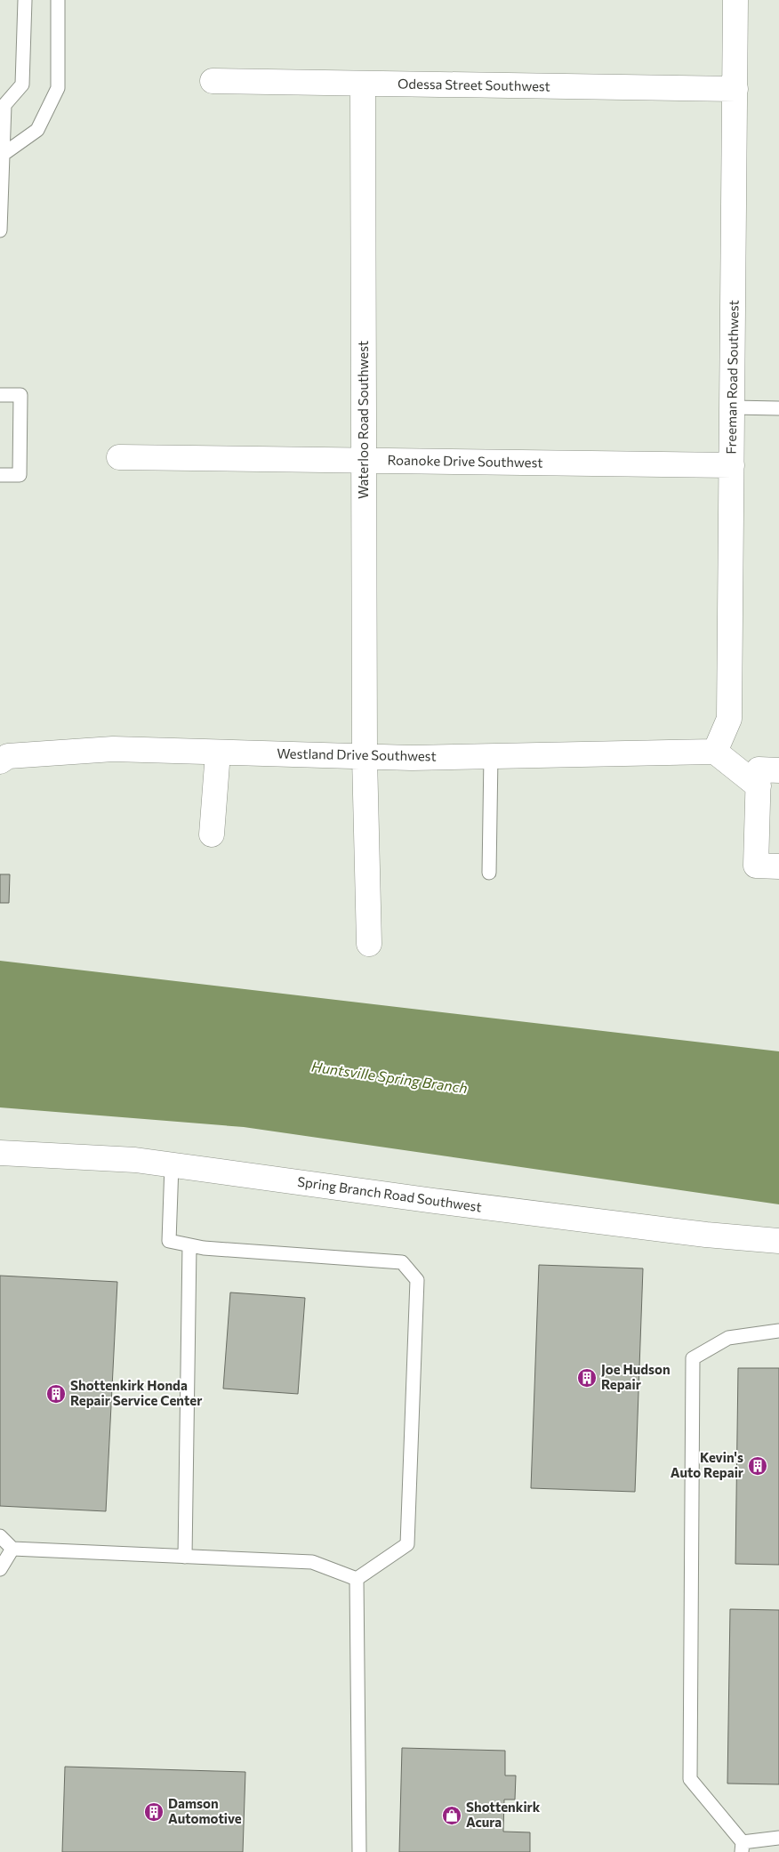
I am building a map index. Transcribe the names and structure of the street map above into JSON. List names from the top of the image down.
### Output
{
  "streets": {
    "street": [
      "Odessa Street Southwest",
      "Freeman Road Southwest",
      "Waterloo Road Southwest",
      "Roanoke Drive Southwest",
      "Westland Drive Southwest",
      "Spring Branch Road Southwest"
    ]
  },
  "crossings": [
    ["Odessa Street Southwest", "Freeman Road Southwest"],
    ["Odessa Street Southwest", "Waterloo Road Southwest"],
    ["Freeman Road Southwest", "Roanoke Drive Southwest"],
    ["Freeman Road Southwest", "Westland Drive Southwest"],
    ["Waterloo Road Southwest", "Roanoke Drive Southwest"],
    ["Waterloo Road Southwest", "Westland Drive Southwest"]
  ],
  "water": ["Huntsville Spring Branch"],
  "places": {
    "building": [
      "Joe Hudson Repair",
      "Shottenkirk Honda Repair Service Center",
      "Kevin's Auto Repair",
      "Damson Automotive"
    ],
    "shop": ["Shottenkirk Acura"]
  }
}
